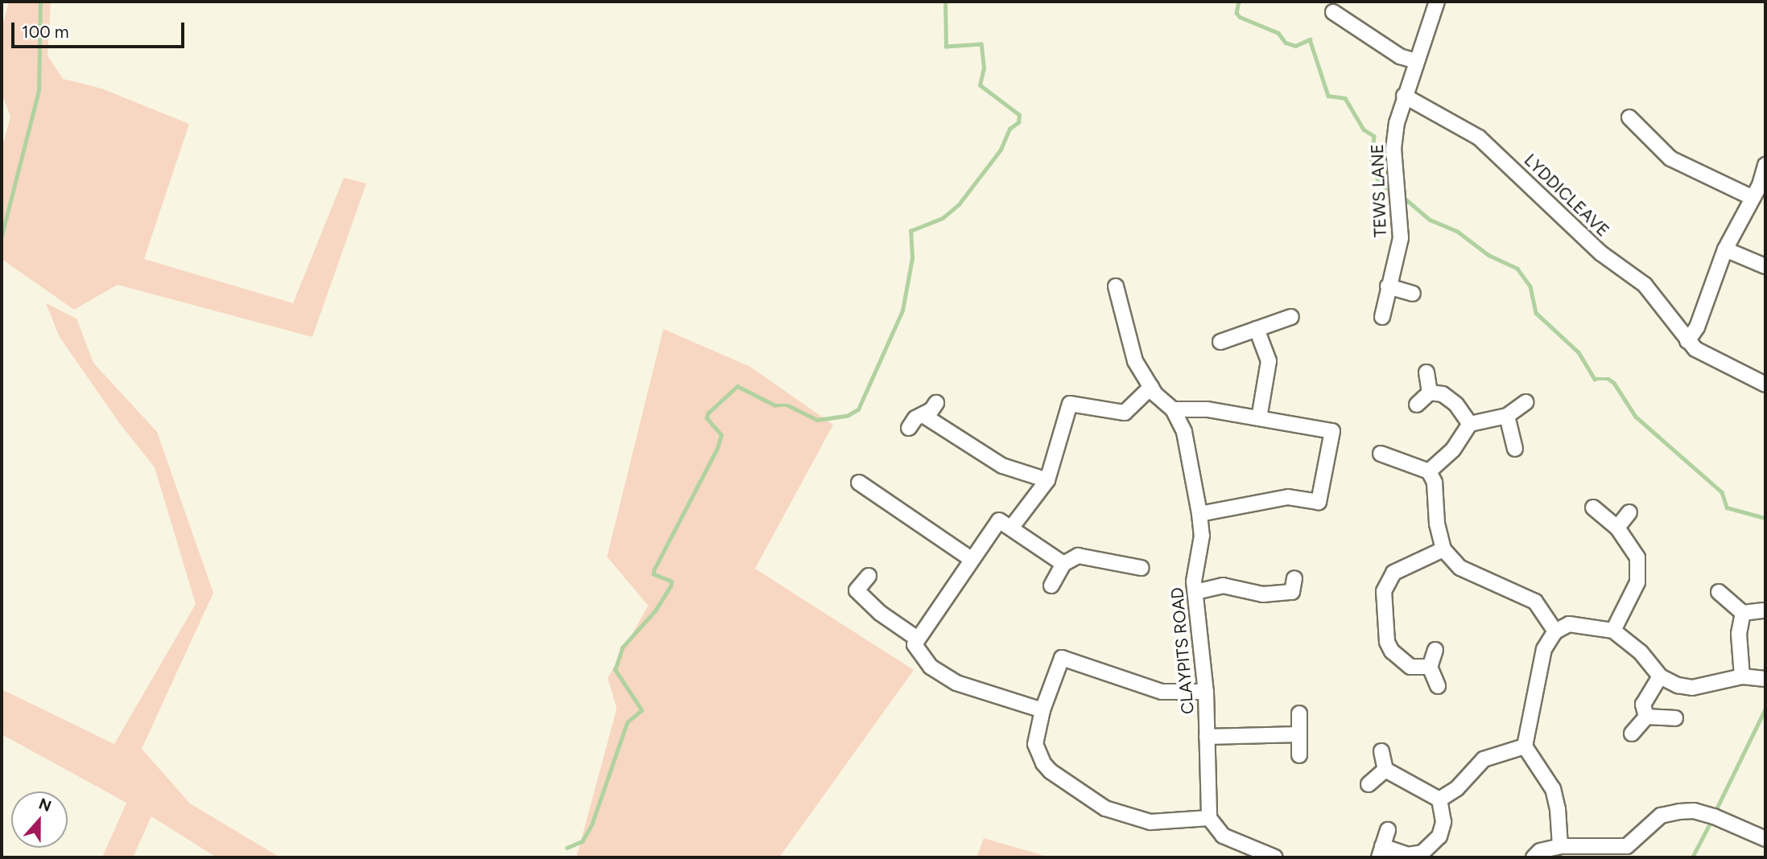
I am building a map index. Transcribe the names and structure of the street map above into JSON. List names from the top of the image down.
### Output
{
  "streets": {
    "street": ["TEWS LANE", "LYDDICLEAVE", "CLAYPITS ROAD"]
  },
  "crossings": [
    ["TEWS LANE", "LYDDICLEAVE"]
  ],
  "scale_bar": "100 m",
  "north": "top"
}
